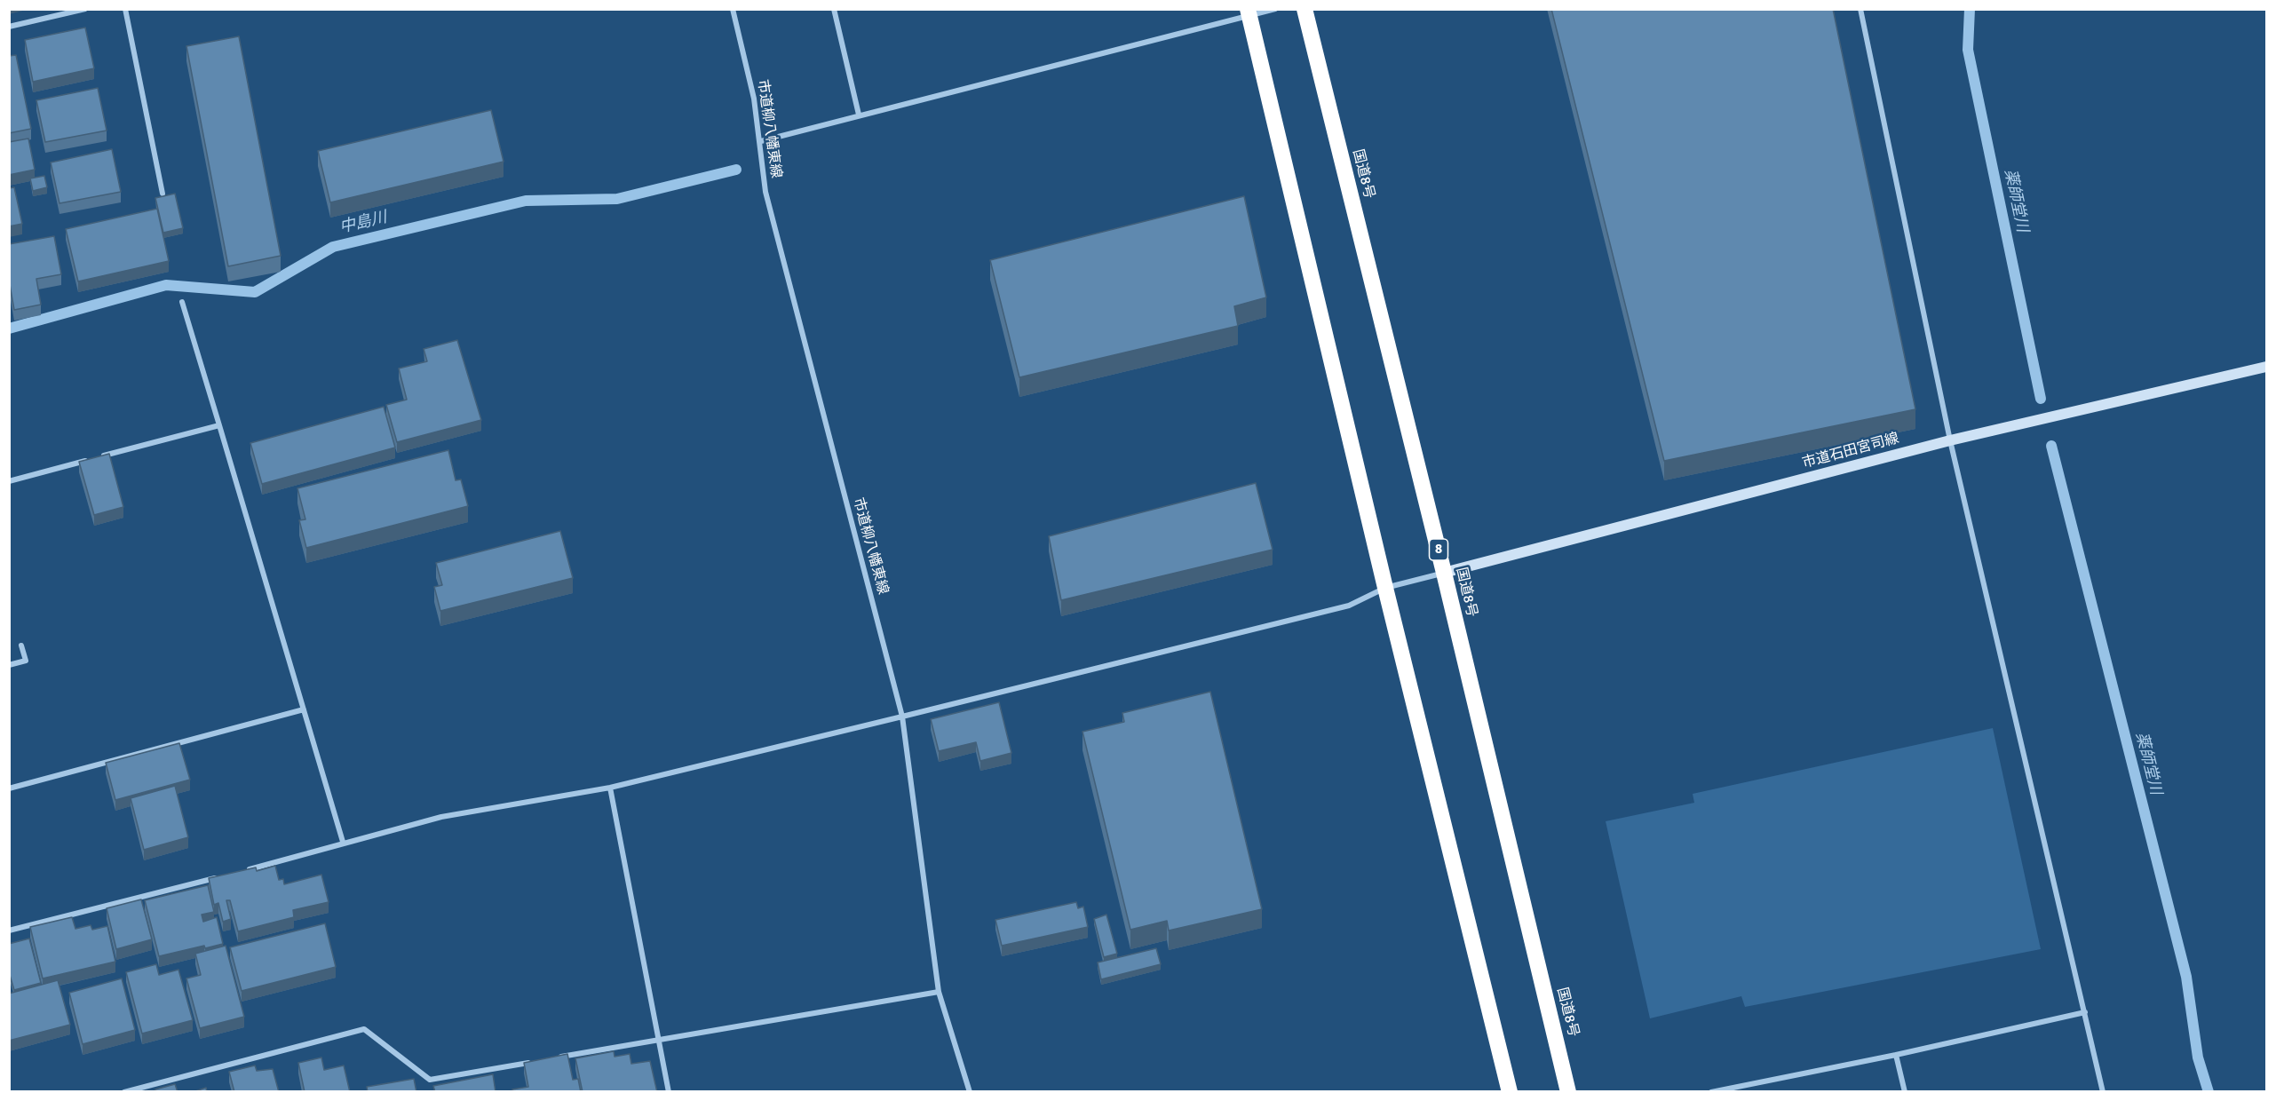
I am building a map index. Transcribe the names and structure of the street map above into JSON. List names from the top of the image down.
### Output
{
  "streets": {
    "highway": ["国道8号", "8"],
    "street": ["市道柳八幡東線", "市道石田宮司線"]
  },
  "crossings": [
    ["国道8号", "市道石田宮司線"]
  ],
  "water": ["薬師堂川", "中島川"]
}
